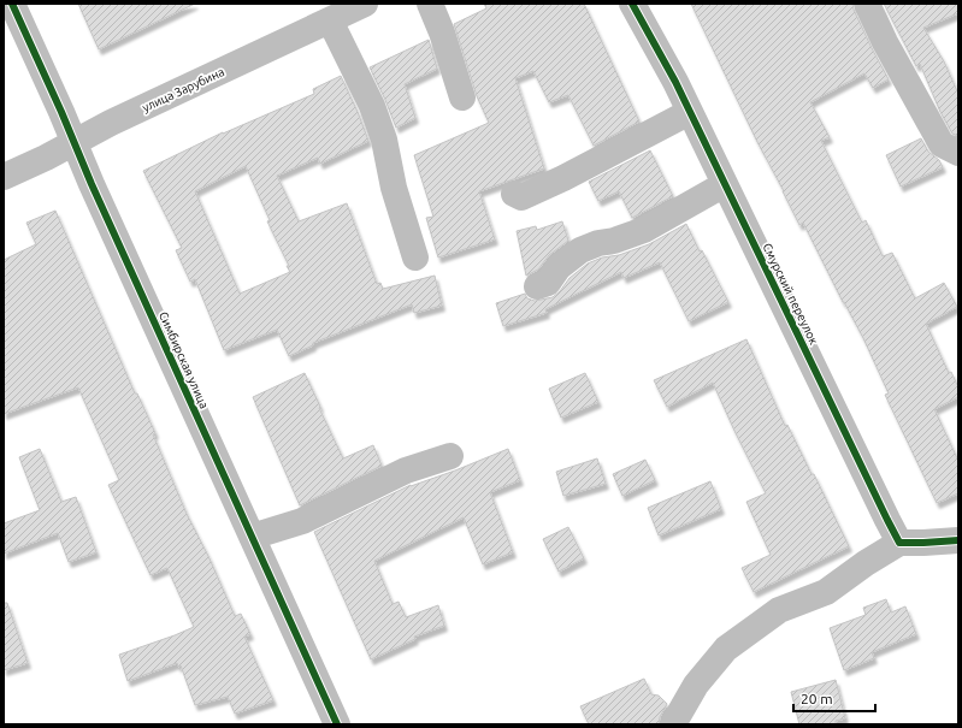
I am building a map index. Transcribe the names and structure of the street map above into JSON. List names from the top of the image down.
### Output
{
  "streets": {
    "street": ["улица Зарубина", "Смурский переулок", "Симбирская улица"]
  },
  "crossings": [
    ["улица Зарубина", "Симбирская улица"]
  ],
  "scale_bar": "20 m"
}
